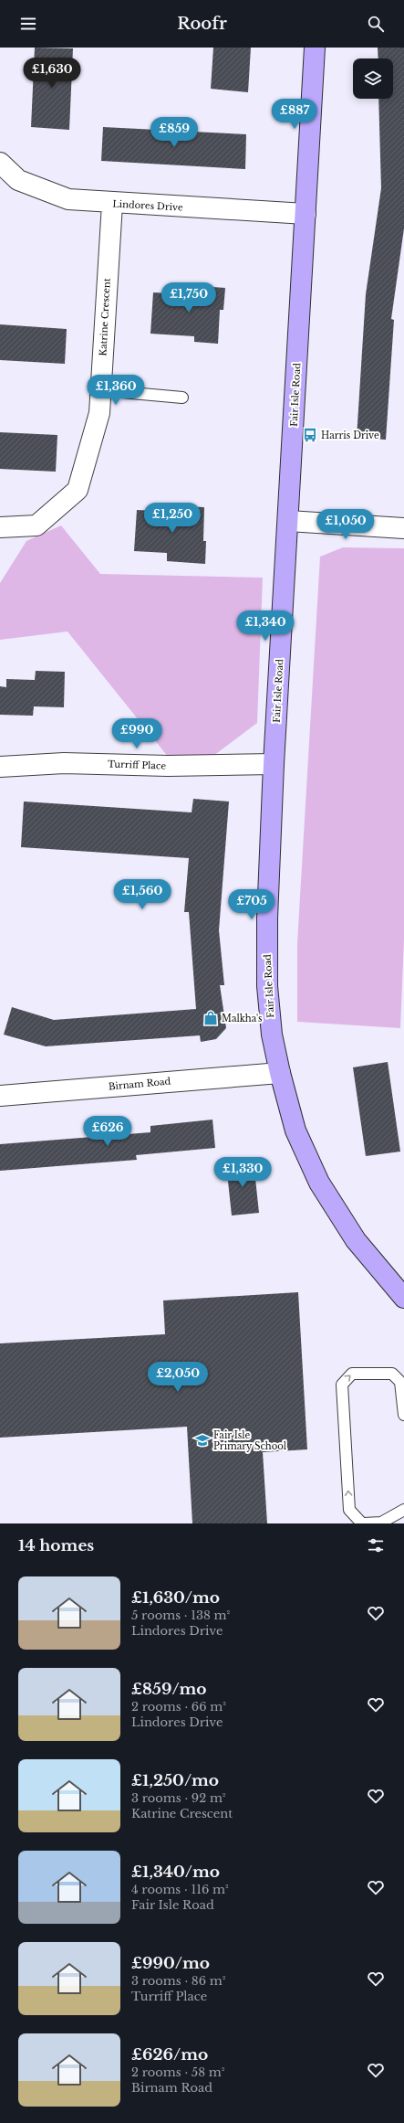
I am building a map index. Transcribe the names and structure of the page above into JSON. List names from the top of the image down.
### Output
{
  "streets": {
    "street": [
      "Lindores Drive",
      "Katrine Crescent",
      "Fair Isle Road",
      "Turriff Place",
      "Birnam Road"
    ]
  },
  "crossings": [
    ["Lindores Drive", "Katrine Crescent"],
    ["Lindores Drive", "Fair Isle Road"],
    ["Fair Isle Road", "Turriff Place"],
    ["Fair Isle Road", "Birnam Road"]
  ],
  "places": {
    "bus stop": ["Harris Drive"],
    "shop": ["Malkha's"],
    "school or university": ["Fair Isle Primary School"]
  },
  "page": {
    "header": "Roofr",
    "price": [
      "£1,630",
      "£887",
      "£859",
      "£1,750",
      "£1,360",
      "£1,250",
      "£1,050",
      "£1,340",
      "£990",
      "£1,560",
      "£705",
      "£626",
      "£1,330",
      "£2,050"
    ],
    "heading": "14 homes",
    "list": [
      {
        "name": "£1,630/mo",
        "note": "5 rooms · 138 m² · Lindores Drive"
      },
      {
        "name": "£859/mo",
        "note": "2 rooms · 66 m² · Lindores Drive"
      },
      {
        "name": "£1,250/mo",
        "note": "3 rooms · 92 m² · Katrine Crescent"
      },
      {
        "name": "£1,340/mo",
        "note": "4 rooms · 116 m² · Fair Isle Road"
      },
      {
        "name": "£990/mo",
        "note": "3 rooms · 86 m² · Turriff Place"
      },
      {
        "name": "£626/mo",
        "note": "2 rooms · 58 m² · Birnam Road"
      }
    ]
  }
}
